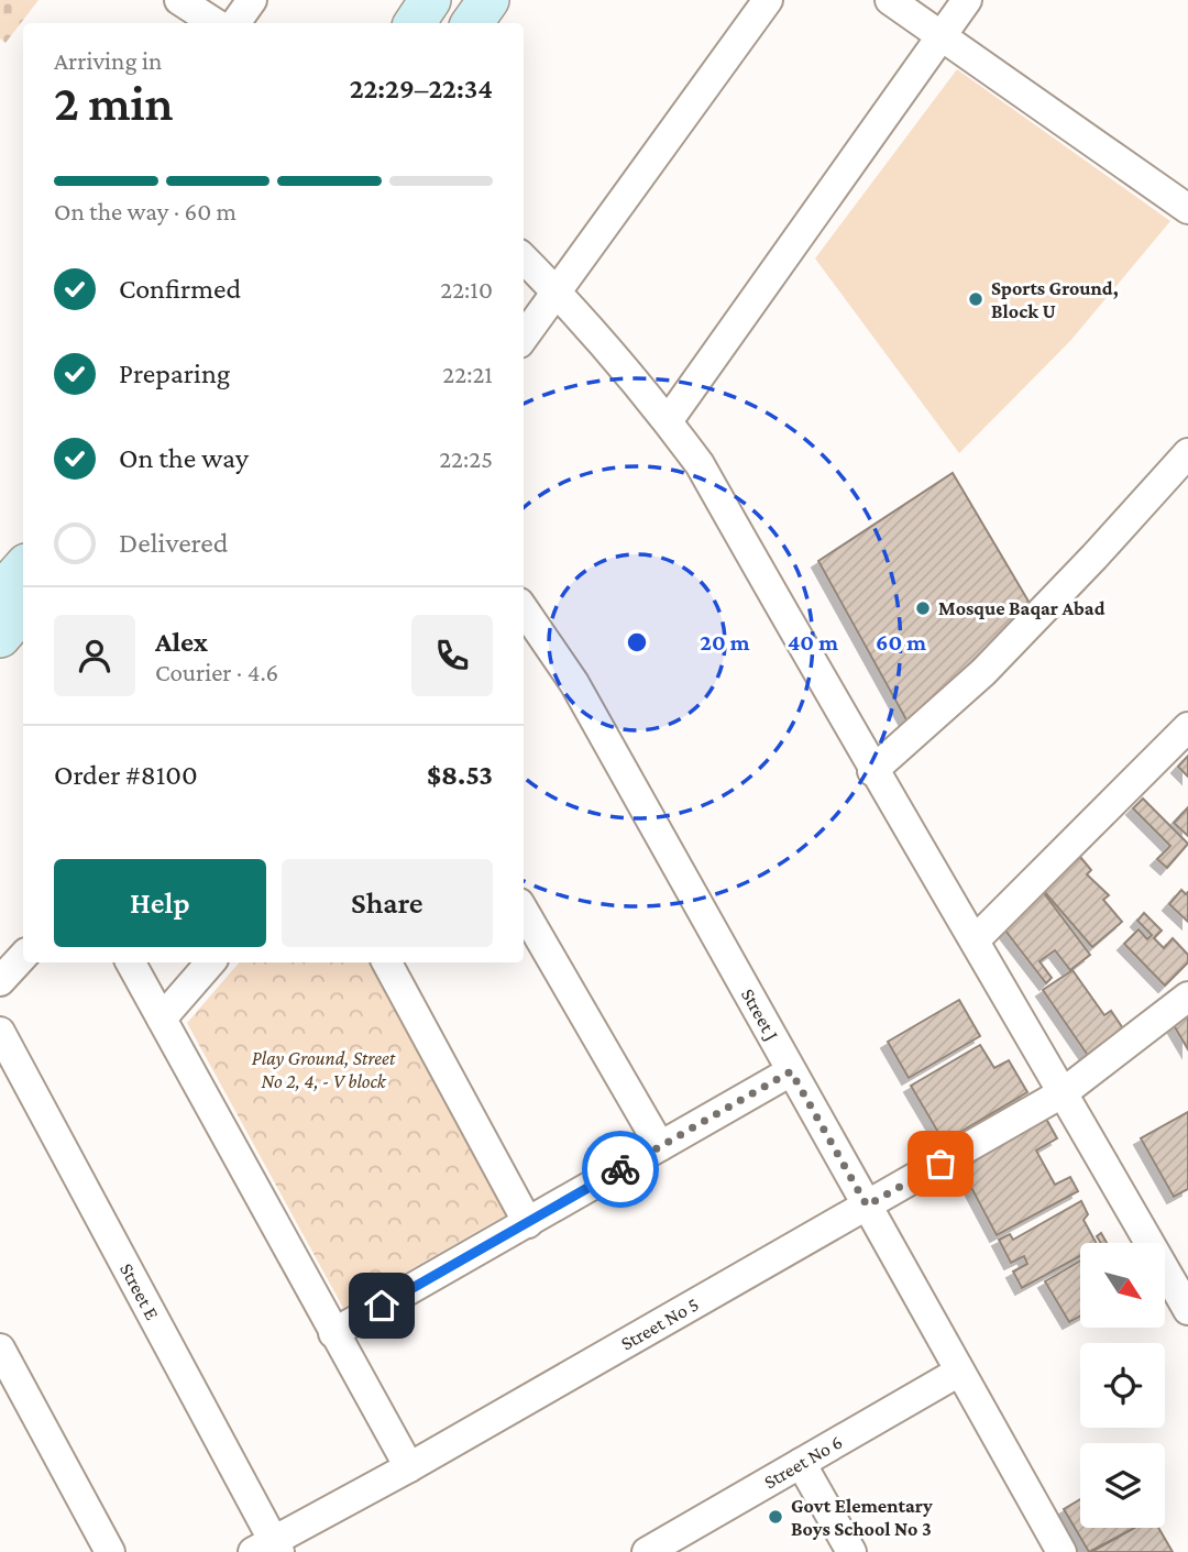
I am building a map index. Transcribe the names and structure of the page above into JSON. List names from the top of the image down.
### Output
{
  "streets": {
    "street": [
      "Street J",
      "Street E",
      "Street No 5",
      "Street No 6"
    ]
  },
  "crossings": [
    ["Street J", "Street No 5"],
    ["Street J", "Street No 6"],
    ["Street E", "Street No 5"]
  ],
  "parks": ["Play Ground, Street No 2, 4, - V block"],
  "places": ["Sports Ground, Block U", "Mosque Baqar Abad", "Govt Elementary Boys School No 3"],
  "north": "bottom right",
  "page": {
    "heading": ["2 min", "Arriving in", "22:29–22:34"],
    "panel": [
      "Alex",
      "Courier · 4.6",
      "Order #8100",
      "$8.53"
    ],
    "bar": "On the way · 60 m",
    "list": [
      ["Confirmed", "22:10"],
      ["Preparing", "22:21"],
      ["On the way", "22:25"],
      "Delivered"
    ],
    "buttons": ["Help", "Share"]
  },
  "rings": ["20 m", "40 m", "60 m"]
}
